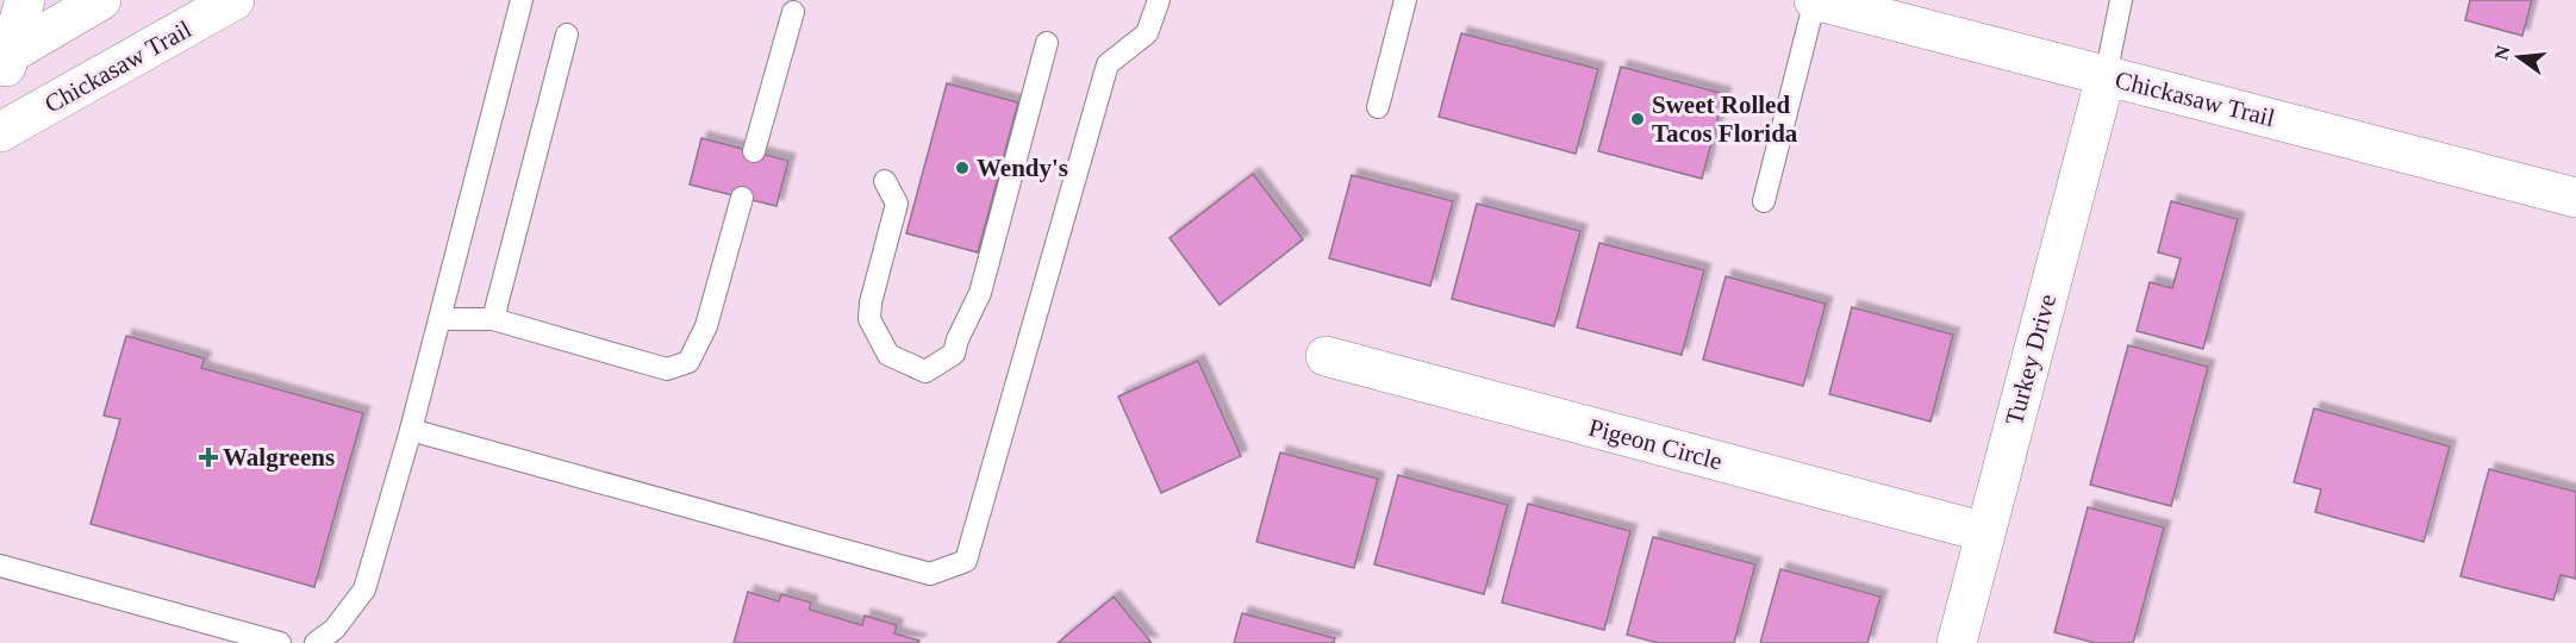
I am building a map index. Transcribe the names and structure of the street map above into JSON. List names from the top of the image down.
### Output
{
  "streets": {
    "street": ["Chickasaw Trail", "Turkey Drive", "Pigeon Circle"]
  },
  "crossings": [
    ["Chickasaw Trail", "Turkey Drive"],
    ["Turkey Drive", "Pigeon Circle"]
  ],
  "places": {
    "other": ["Sweet Rolled Tacos Florida", "Wendy's"],
    "health": ["Walgreens"]
  },
  "north": "left"
}
